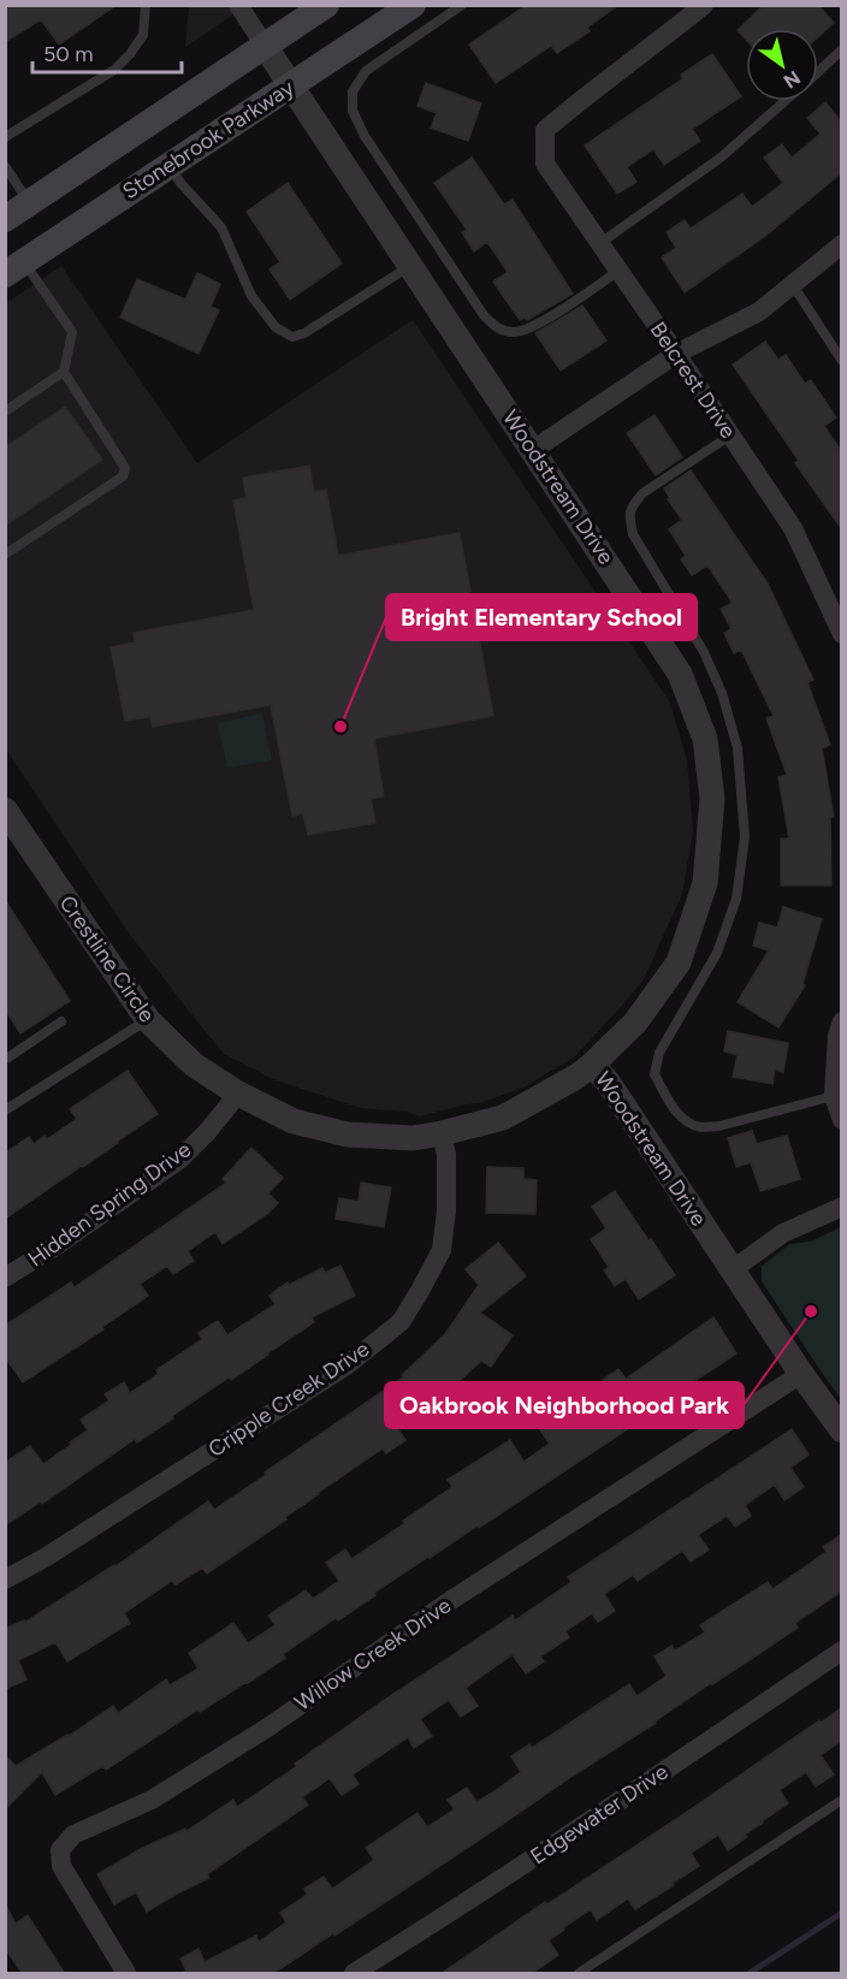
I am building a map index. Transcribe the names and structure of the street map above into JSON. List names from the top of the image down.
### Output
{
  "streets": {
    "main road": ["Stonebrook Parkway"],
    "street": [
      "Belcrest Drive",
      "Woodstream Drive",
      "Crestline Circle",
      "Hidden Spring Drive",
      "Cripple Creek Drive",
      "Willow Creek Drive",
      "Edgewater Drive"
    ]
  },
  "crossings": [
    ["Stonebrook Parkway", "Woodstream Drive"],
    ["Woodstream Drive", "Crestline Circle"],
    ["Woodstream Drive", "Willow Creek Drive"],
    ["Crestline Circle", "Hidden Spring Drive"],
    ["Crestline Circle", "Cripple Creek Drive"]
  ],
  "places": ["Bright Elementary School", "Oakbrook Neighborhood Park"],
  "scale_bar": "50 m",
  "north": "bottom right"
}
